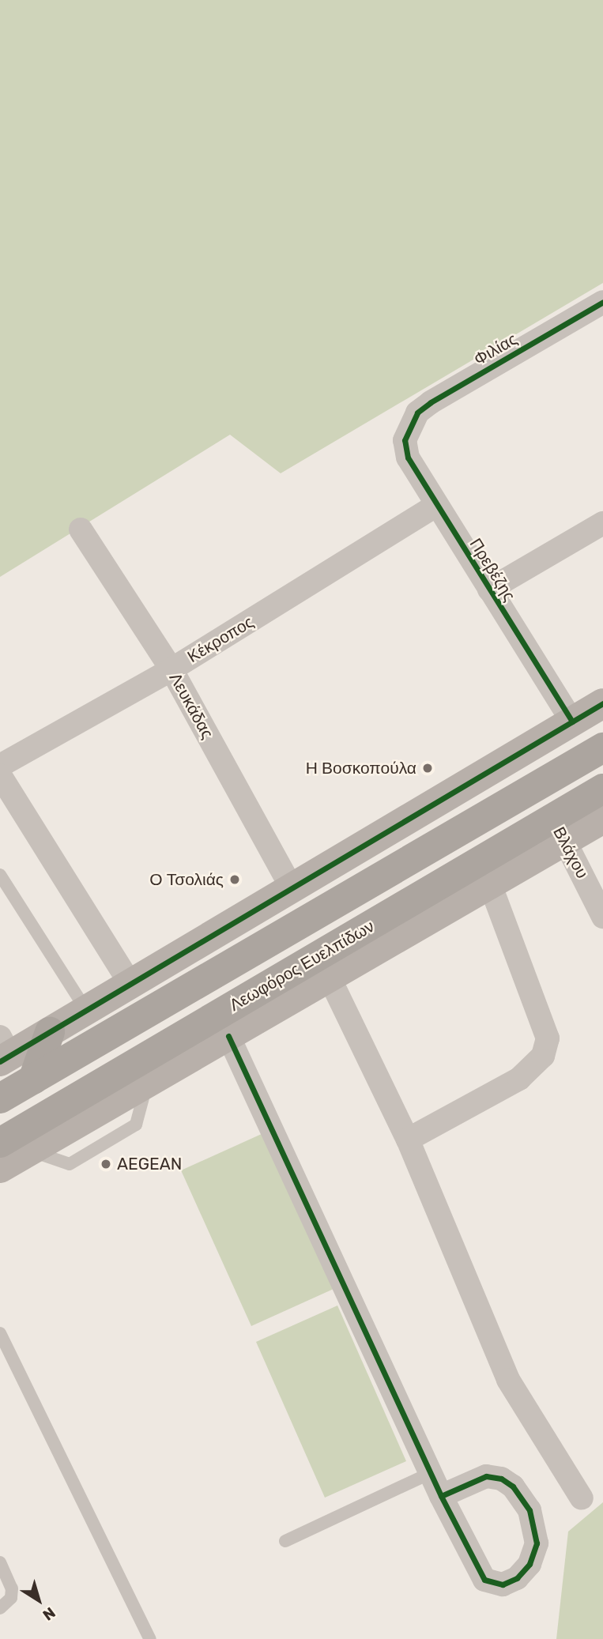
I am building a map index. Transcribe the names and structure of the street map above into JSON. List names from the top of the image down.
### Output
{
  "streets": {
    "main road": ["Λεωφόρος Ευελπίδων"],
    "street": [
      "Φιλίας",
      "Πρεβέζης",
      "Κέκροπος",
      "Λευκάδας",
      "Βλάχου"
    ]
  },
  "crossings": [
    ["Φιλίας", "Πρεβέζης"],
    ["Πρεβέζης", "Κέκροπος"],
    ["Κέκροπος", "Λευκάδας"],
    ["Βλάχου", "Λεωφόρος Ευελπίδων"]
  ],
  "places": ["Η Βοσκοπούλα", "Ο Τσολιάς", "AEGEAN"],
  "north": "bottom right"
}
